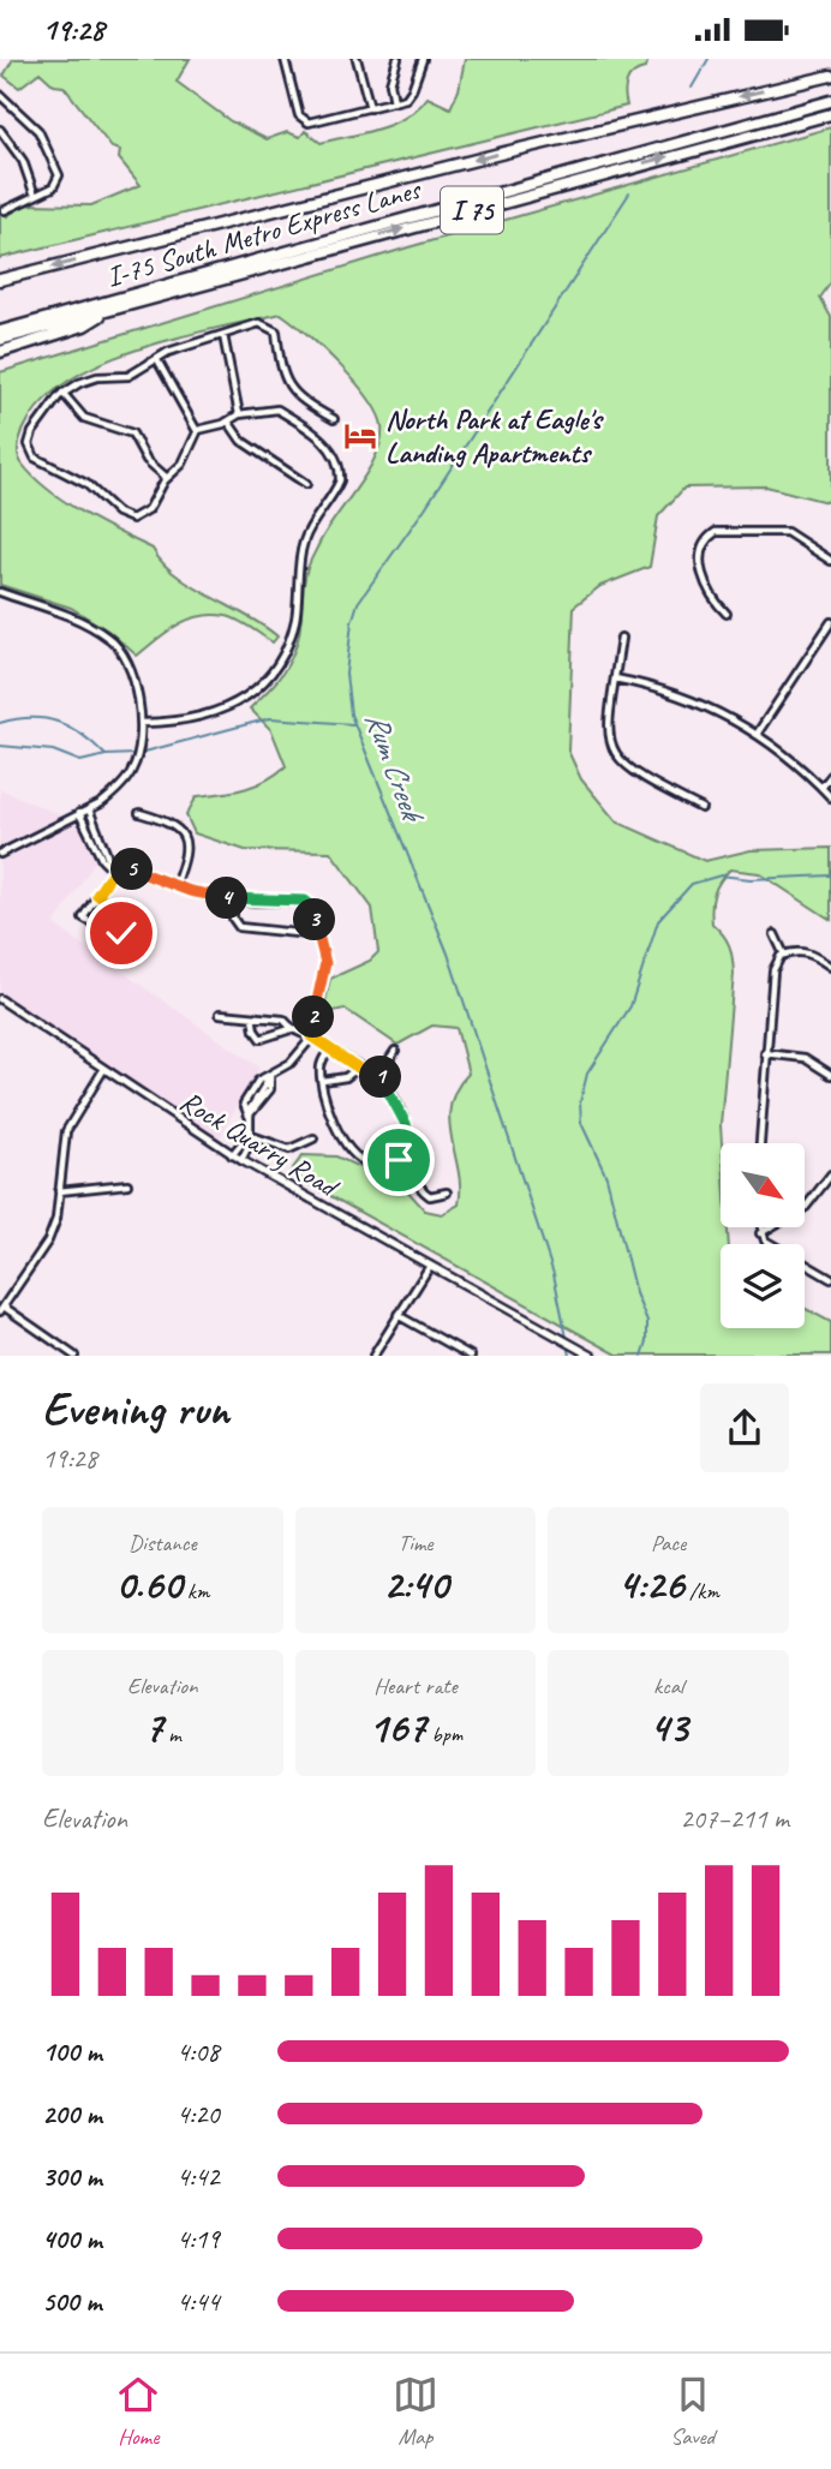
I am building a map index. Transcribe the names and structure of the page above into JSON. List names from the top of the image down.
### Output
{
  "streets": {
    "highway": ["I 75", "I-75 South Metro Express Lanes"],
    "street": ["Rock Quarry Road"]
  },
  "water": ["Rum Creek"],
  "places": {
    "hotel": ["North Park at Eagle's Landing Apartments"]
  },
  "north": "bottom right",
  "page": {
    "status": "19:28",
    "pins": [
      "5",
      "4",
      "3",
      "2",
      "1"
    ],
    "heading": ["Evening run", "19:28"],
    "stats": [
      ["Distance", "0.60 km"],
      ["Time", "2:40"],
      ["Pace", "4:26 /km"],
      ["Elevation", "7 m"],
      ["Heart rate", "167 bpm"],
      ["kcal", "43"]
    ],
    "chart": ["Elevation", "207–211 m"],
    "list": [
      {
        "name": "100 m",
        "note": "4:08"
      },
      {
        "name": "200 m",
        "note": "4:20"
      },
      {
        "name": "300 m",
        "note": "4:42"
      },
      {
        "name": "400 m",
        "note": "4:19"
      },
      {
        "name": "500 m",
        "note": "4:44"
      }
    ],
    "tabs": ["Home", "Map", "Saved"]
  }
}
